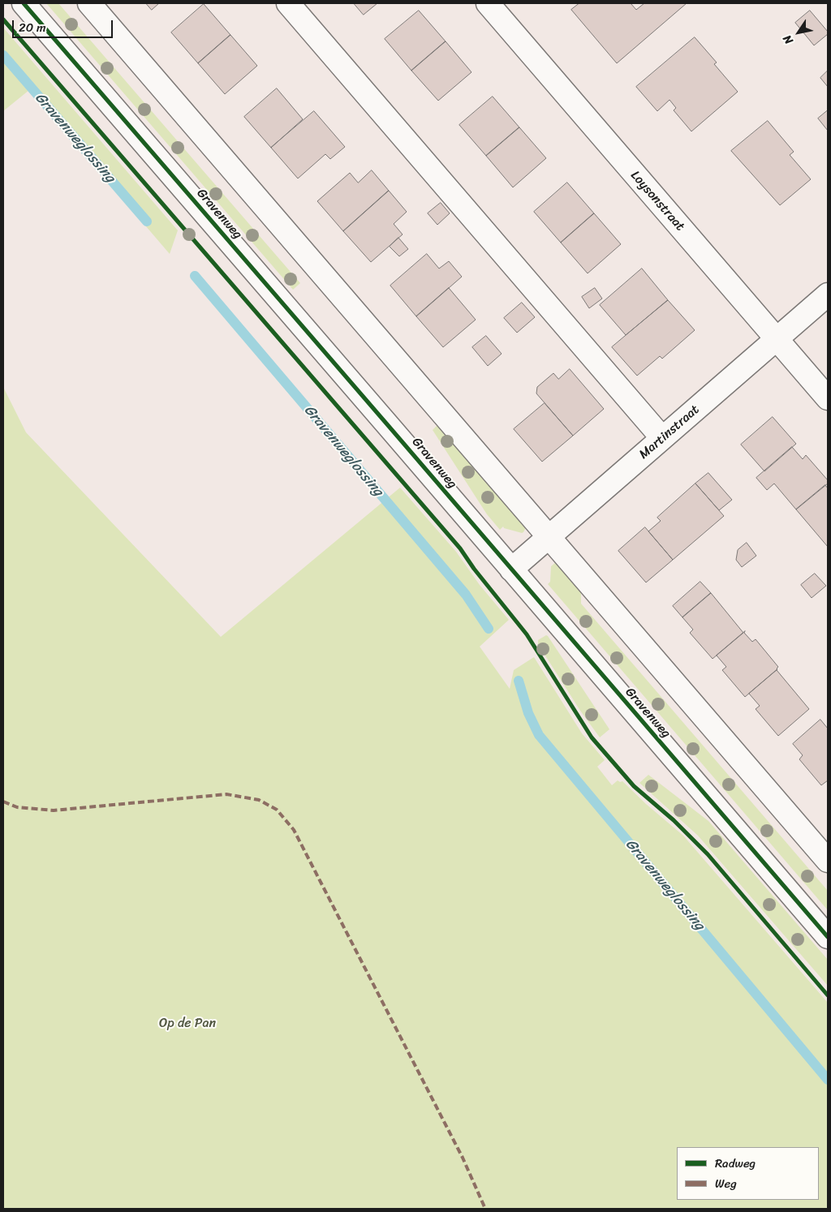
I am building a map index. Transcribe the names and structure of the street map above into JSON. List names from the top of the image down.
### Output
{
  "streets": {
    "street": ["Loysonstraat", "Gravenweg", "Martinstraat"]
  },
  "crossings": [
    ["Loysonstraat", "Martinstraat"],
    ["Gravenweg", "Martinstraat"]
  ],
  "water": ["Gravenweglossing"],
  "parks": ["Op de Pan"],
  "legend": ["Radweg", "Weg"],
  "scale_bar": "20 m",
  "north": "bottom left"
}
